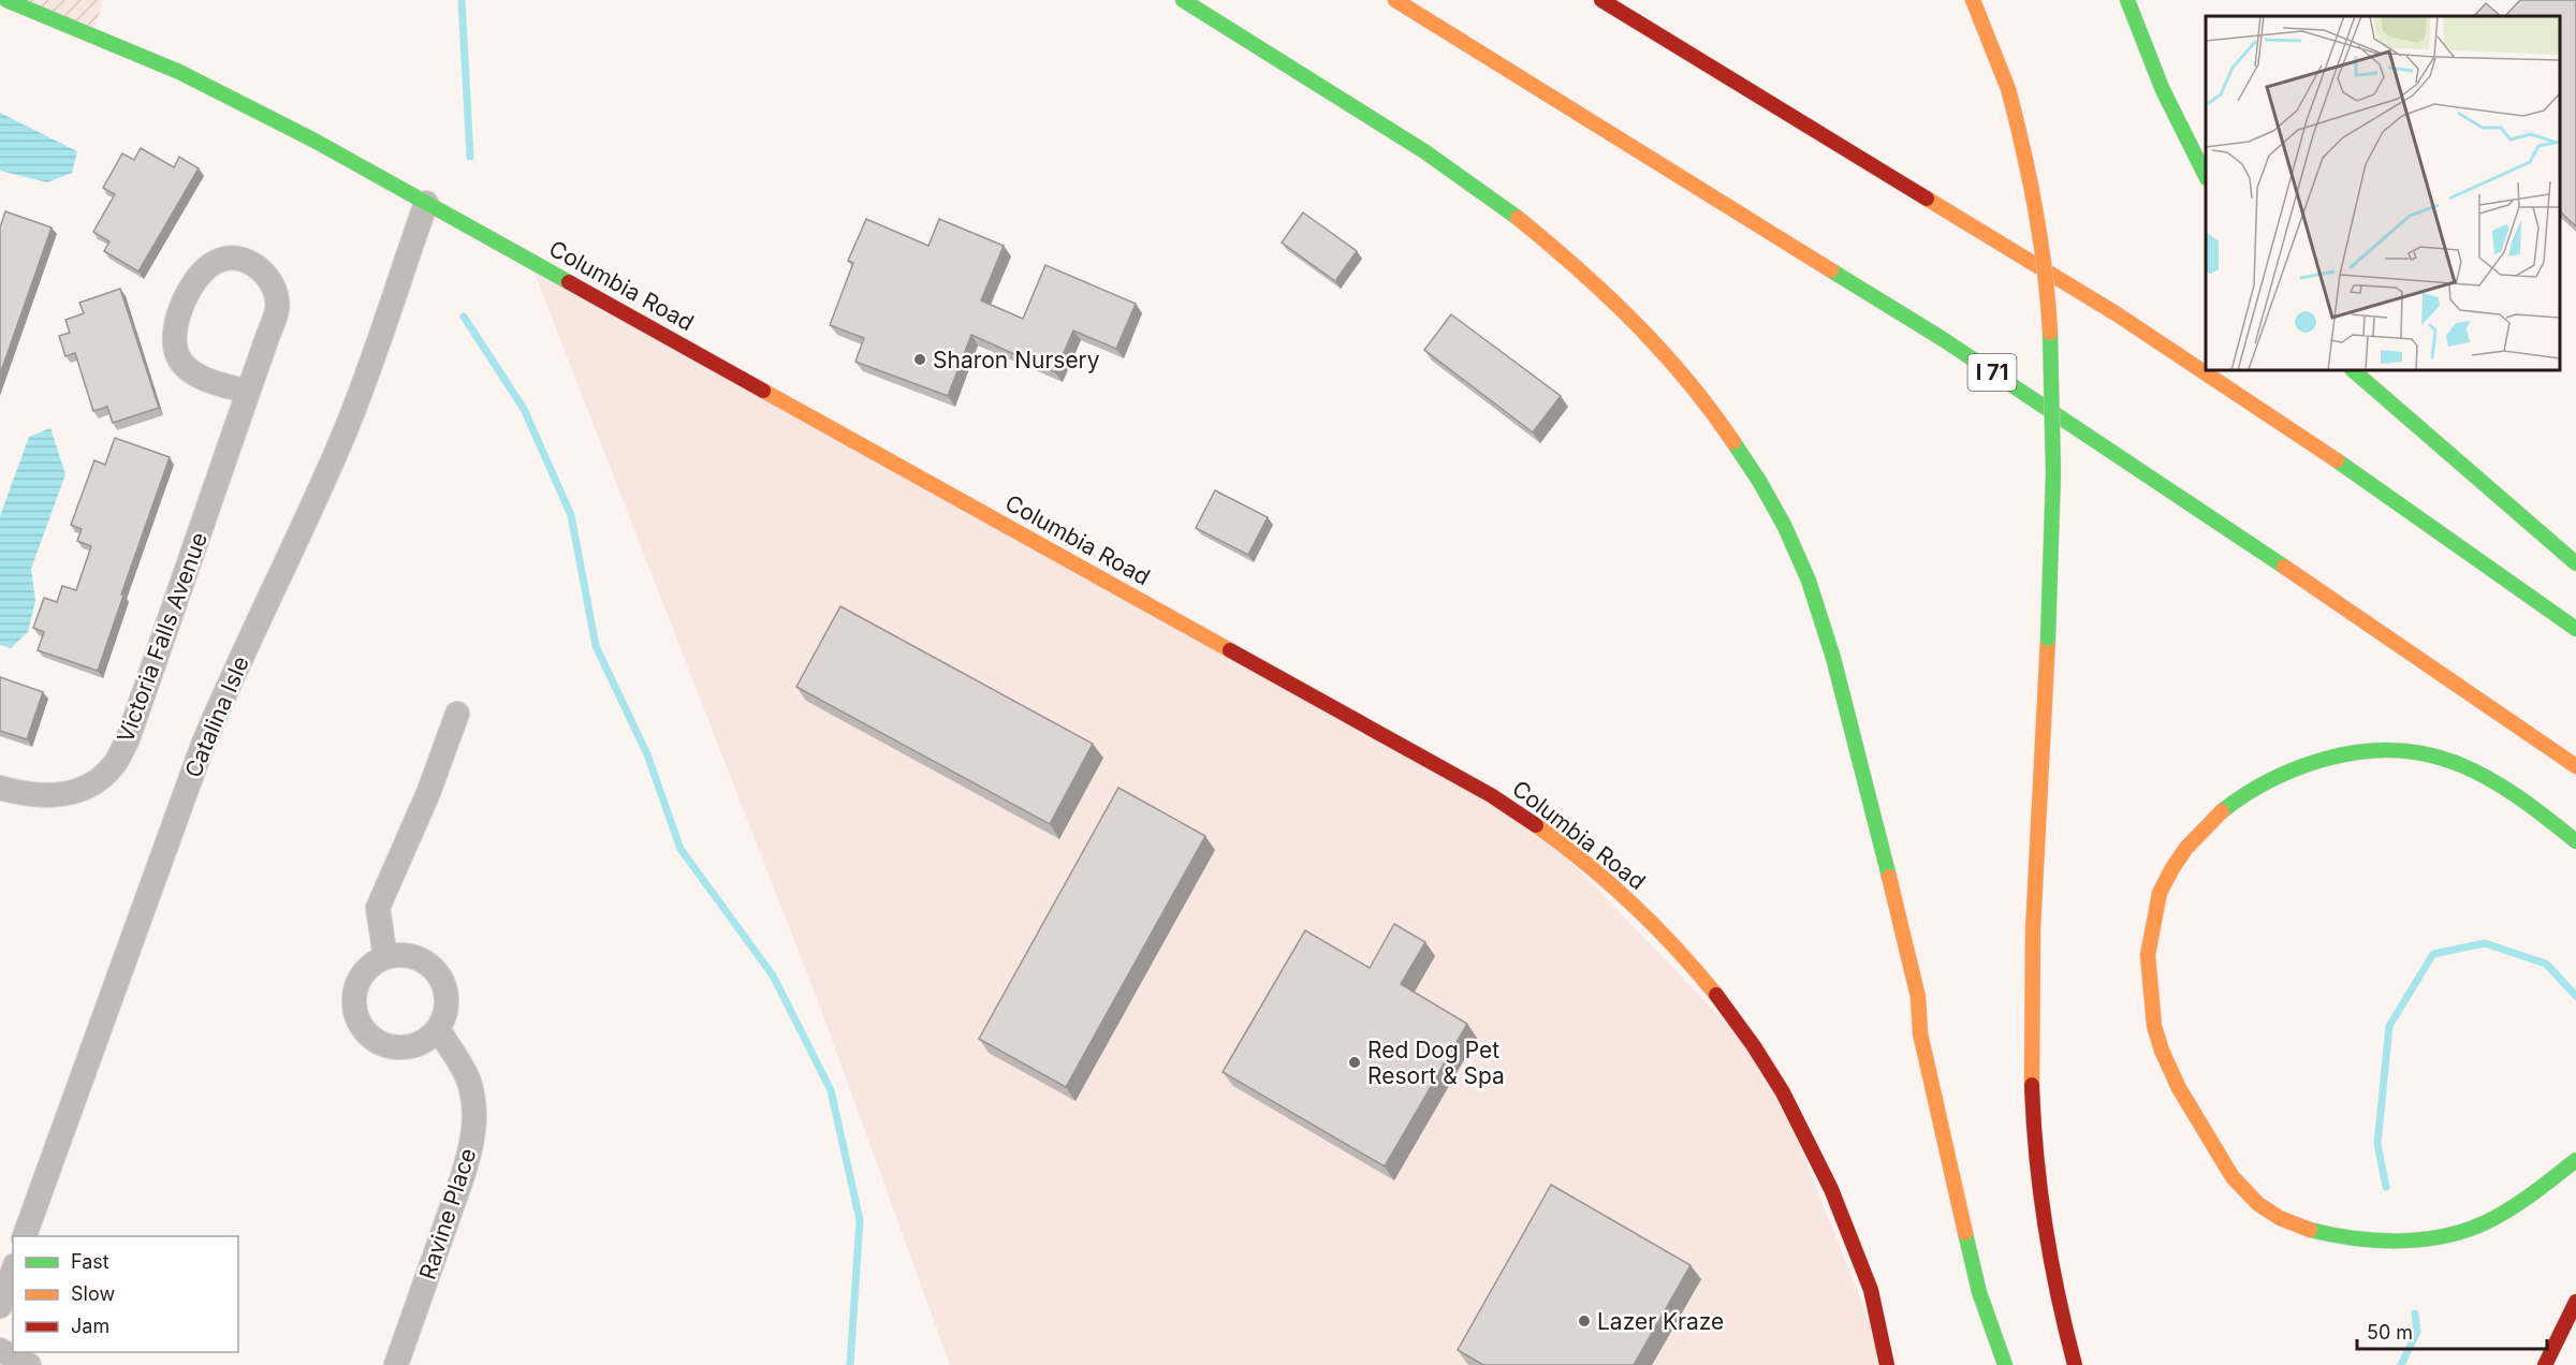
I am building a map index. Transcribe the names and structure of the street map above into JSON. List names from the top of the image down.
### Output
{
  "streets": {
    "main road": ["Columbia Road", "I 71"],
    "street": ["Victoria Falls Avenue", "Catalina Isle", "Ravine Place"]
  },
  "crossings": [
    ["Columbia Road", "Catalina Isle"]
  ],
  "places": ["Sharon Nursery", "Red Dog Pet Resort & Spa", "Lazer Kraze"],
  "legend": ["Fast", "Slow", "Jam"],
  "scale_bar": "50 m"
}
